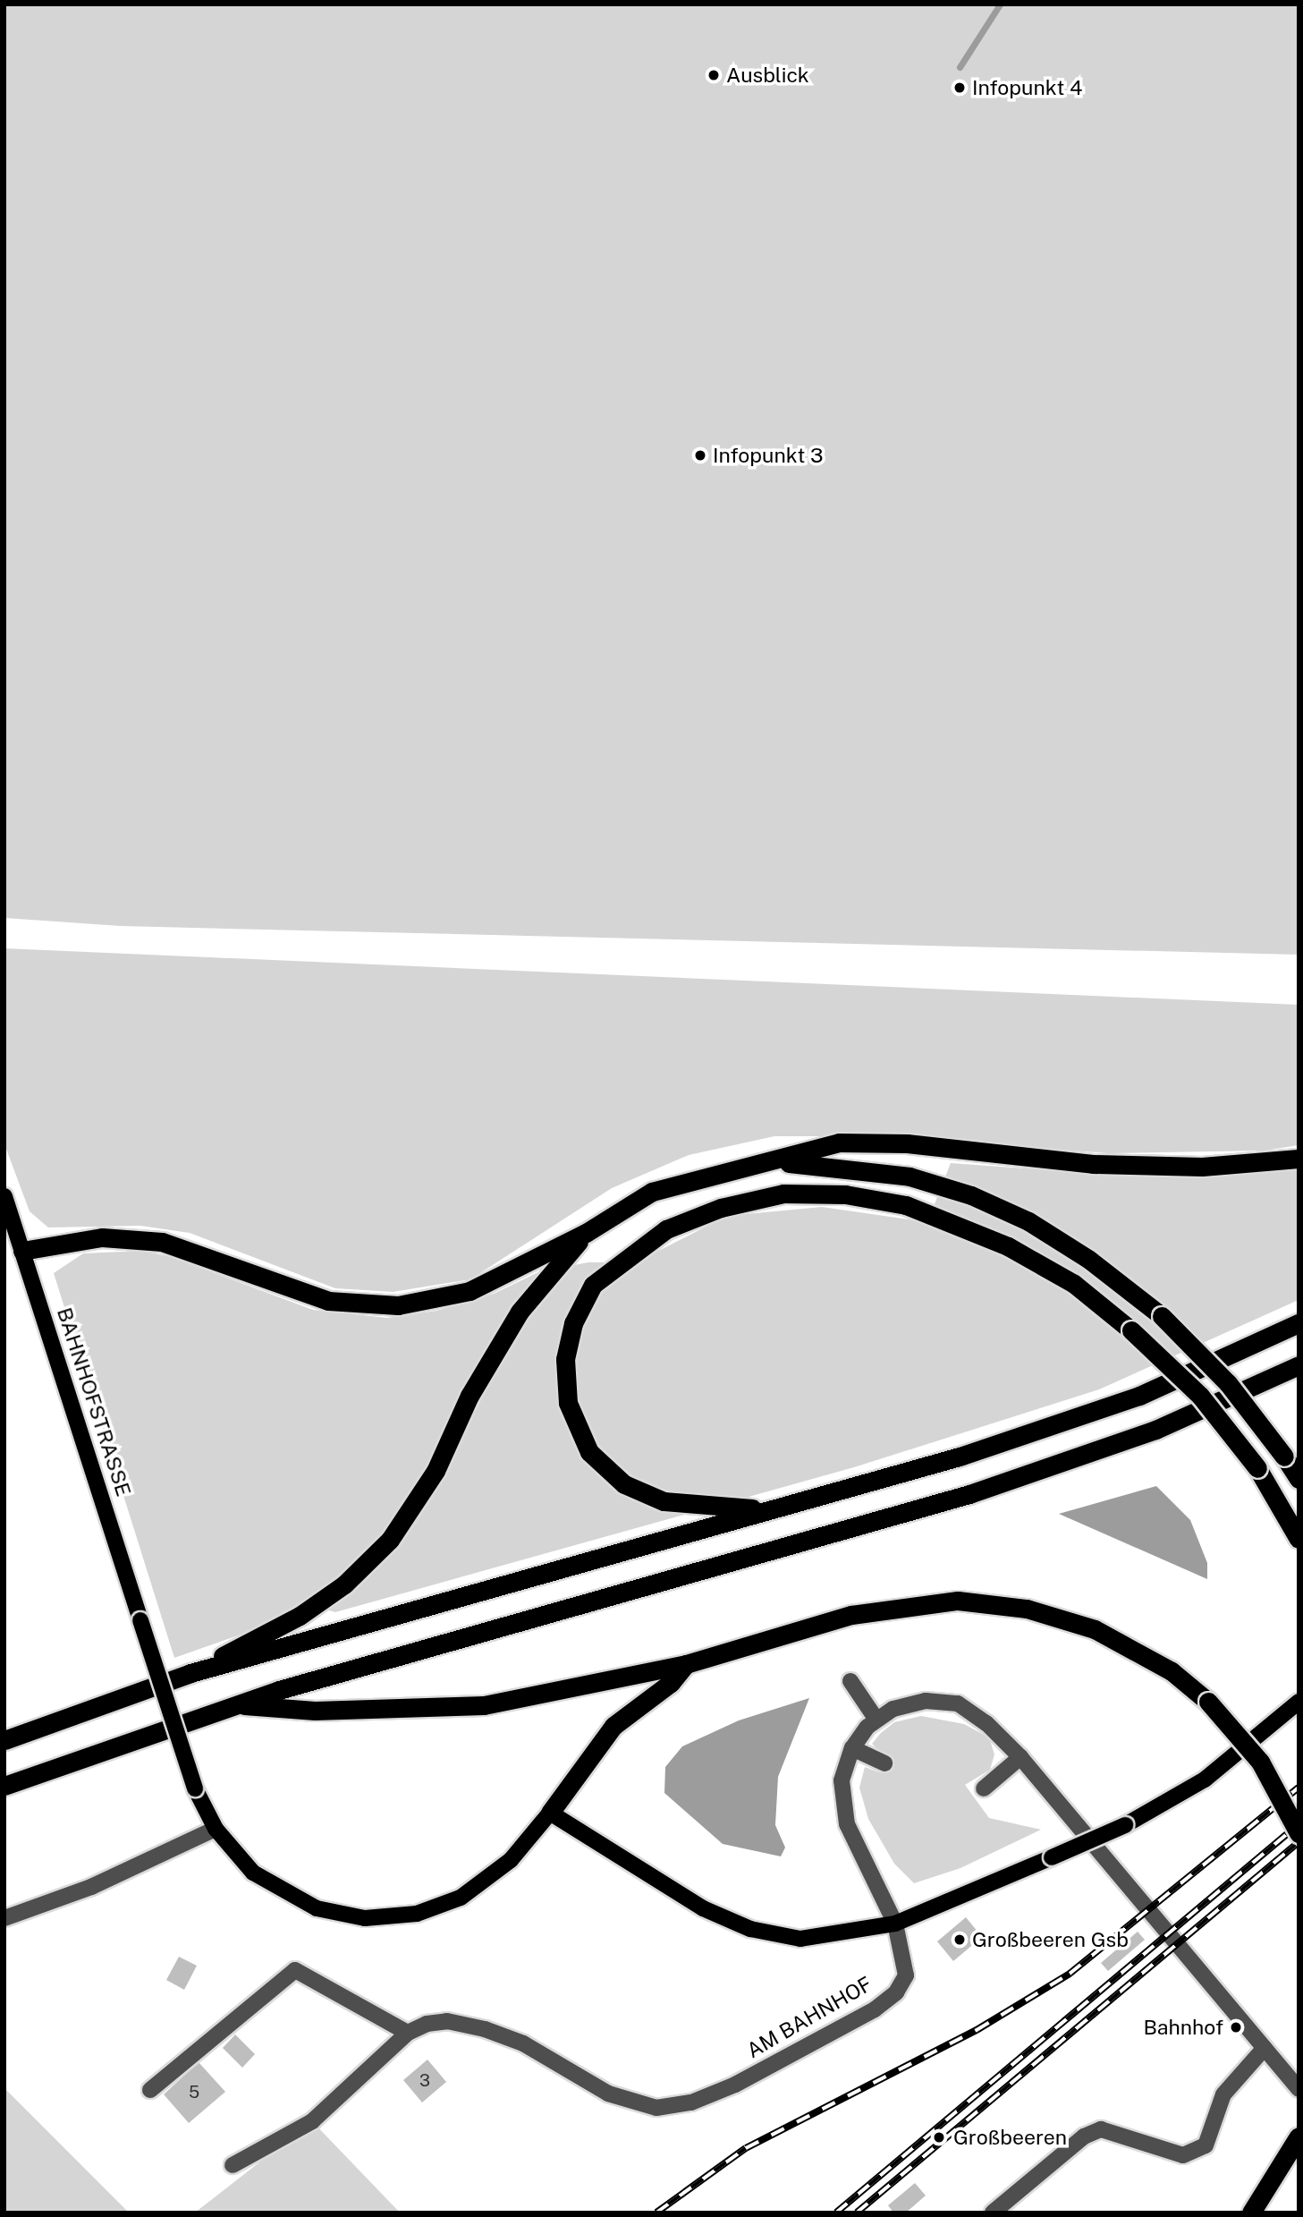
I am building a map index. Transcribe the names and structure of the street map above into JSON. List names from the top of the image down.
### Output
{
  "streets": {
    "main road": ["BAHNHOFSTRASSE"],
    "street": ["AM BAHNHOF"]
  },
  "places": [
    "Ausblick",
    "Infopunkt 4",
    "Infopunkt 3",
    "Großbeeren Gsb",
    "Bahnhof",
    "Großbeeren"
  ],
  "house_numbers": ["3", "5"]
}
